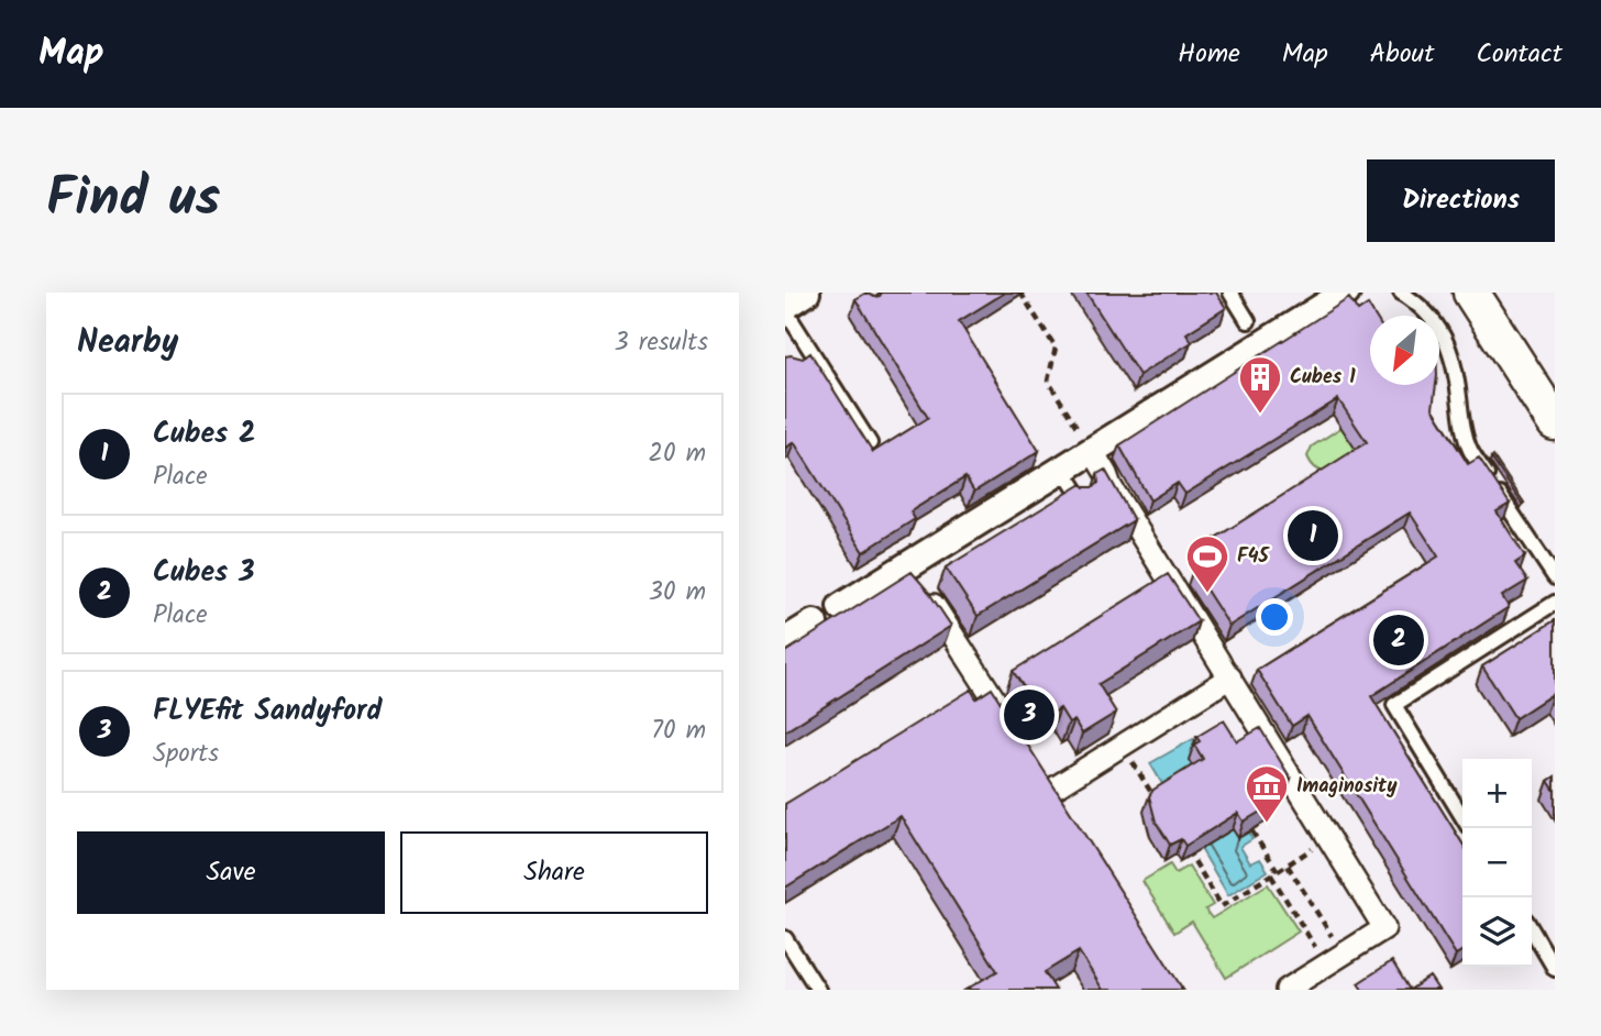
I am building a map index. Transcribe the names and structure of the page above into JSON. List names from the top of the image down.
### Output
{
  "places": {
    "building": ["Cubes 1"],
    "sports": ["F45"],
    "museum": ["Imaginosity"]
  },
  "north": "bottom left",
  "page": {
    "header": "Map",
    "nav": [
      "Home",
      "Map",
      "About",
      "Contact"
    ],
    "title": "Find us",
    "buttons": [
      "Directions",
      ["Save", "Share"]
    ],
    "heading": ["Nearby", "3 results"],
    "list": [
      {
        "mark": "1",
        "name": "Cubes 2",
        "note": "Place",
        "value": "20 m"
      },
      {
        "mark": "2",
        "name": "Cubes 3",
        "note": "Place",
        "value": "30 m"
      },
      {
        "mark": "3",
        "name": "FLYEfit Sandyford",
        "note": "Sports",
        "value": "70 m"
      }
    ],
    "pins": ["1", "2", "3"],
    "map_buttons": ["+", "−"]
  }
}
